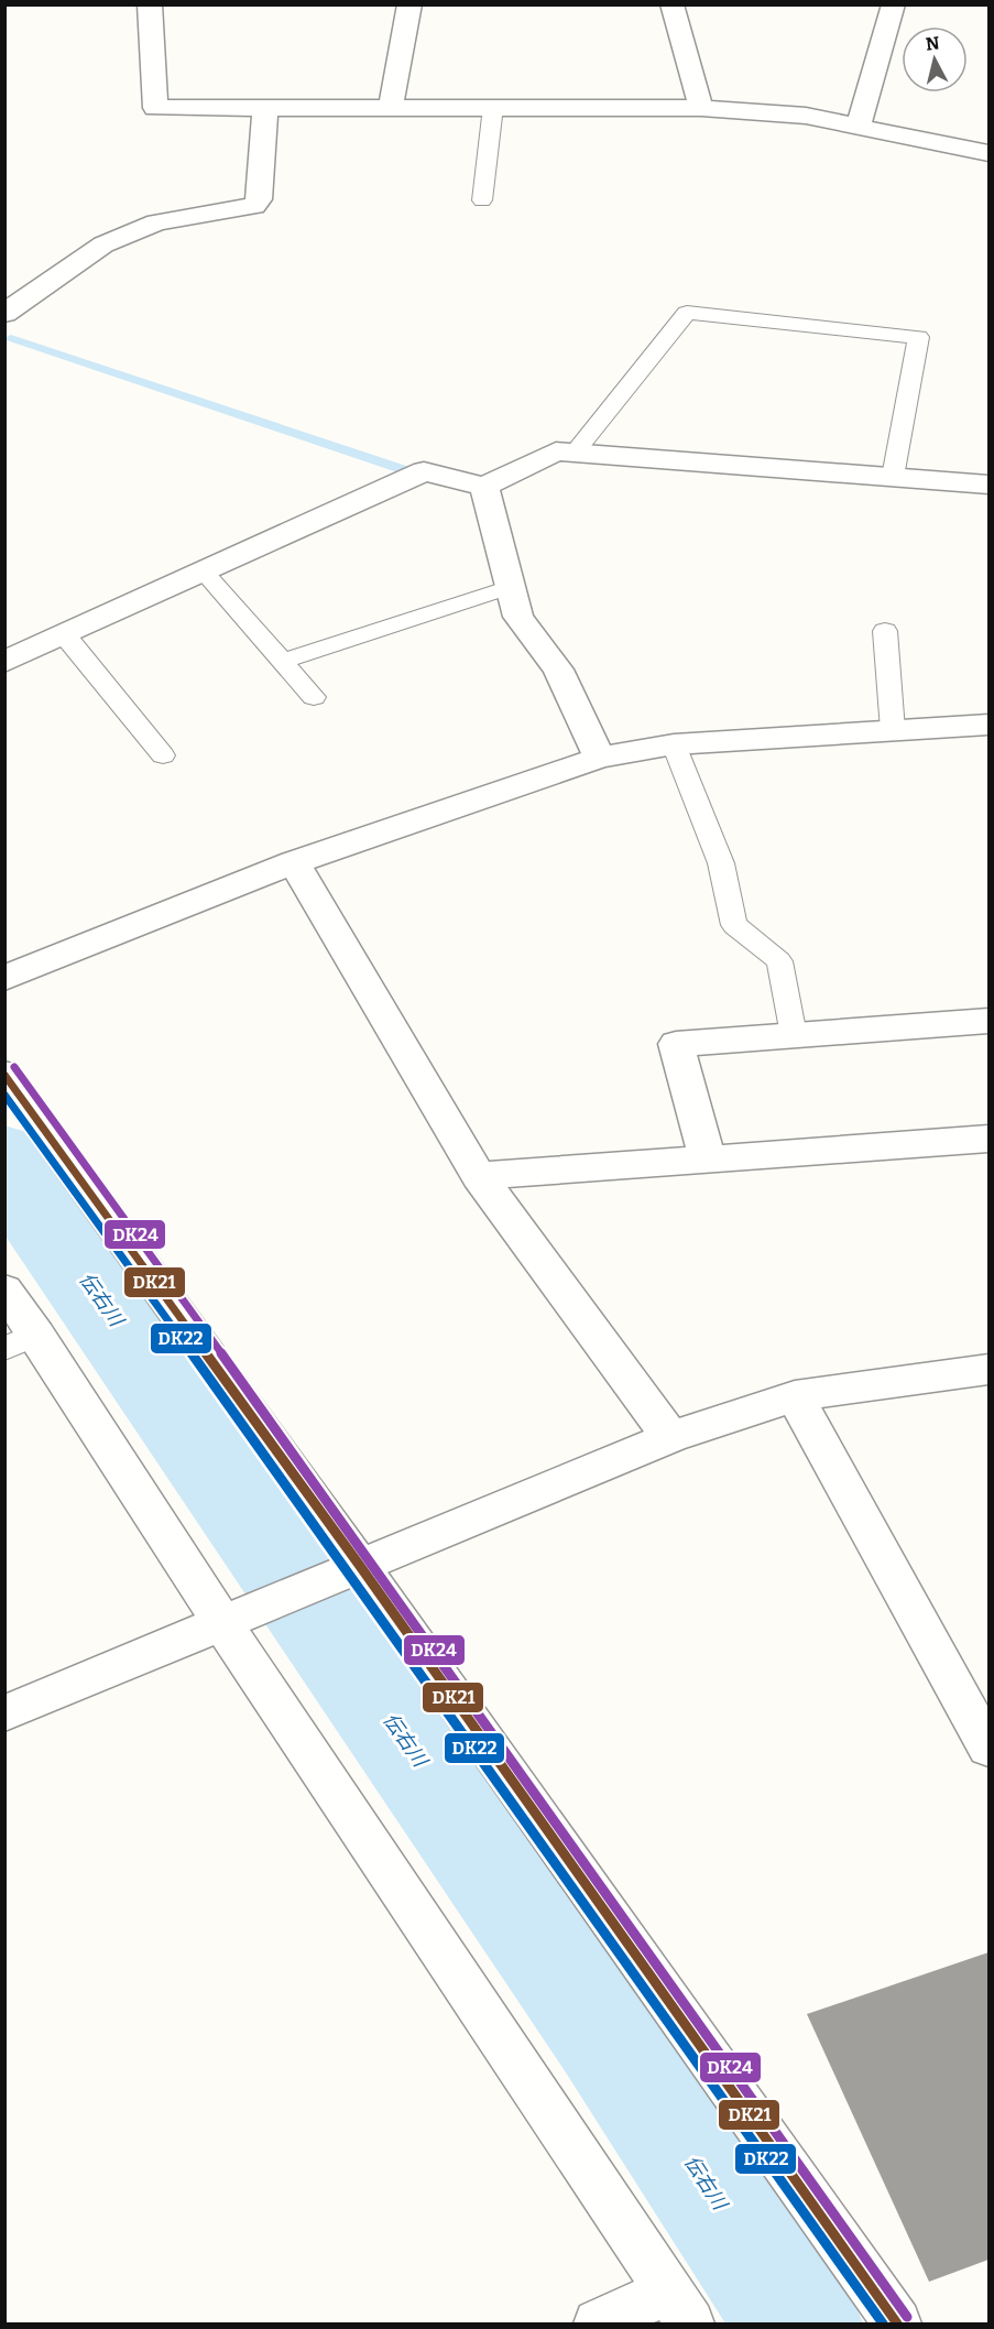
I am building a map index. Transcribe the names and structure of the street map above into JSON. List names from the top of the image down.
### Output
{
  "water": ["伝右川"],
  "lines": ["transit line DK24", "transit line DK21", "transit line DK22"],
  "north": "top"
}
